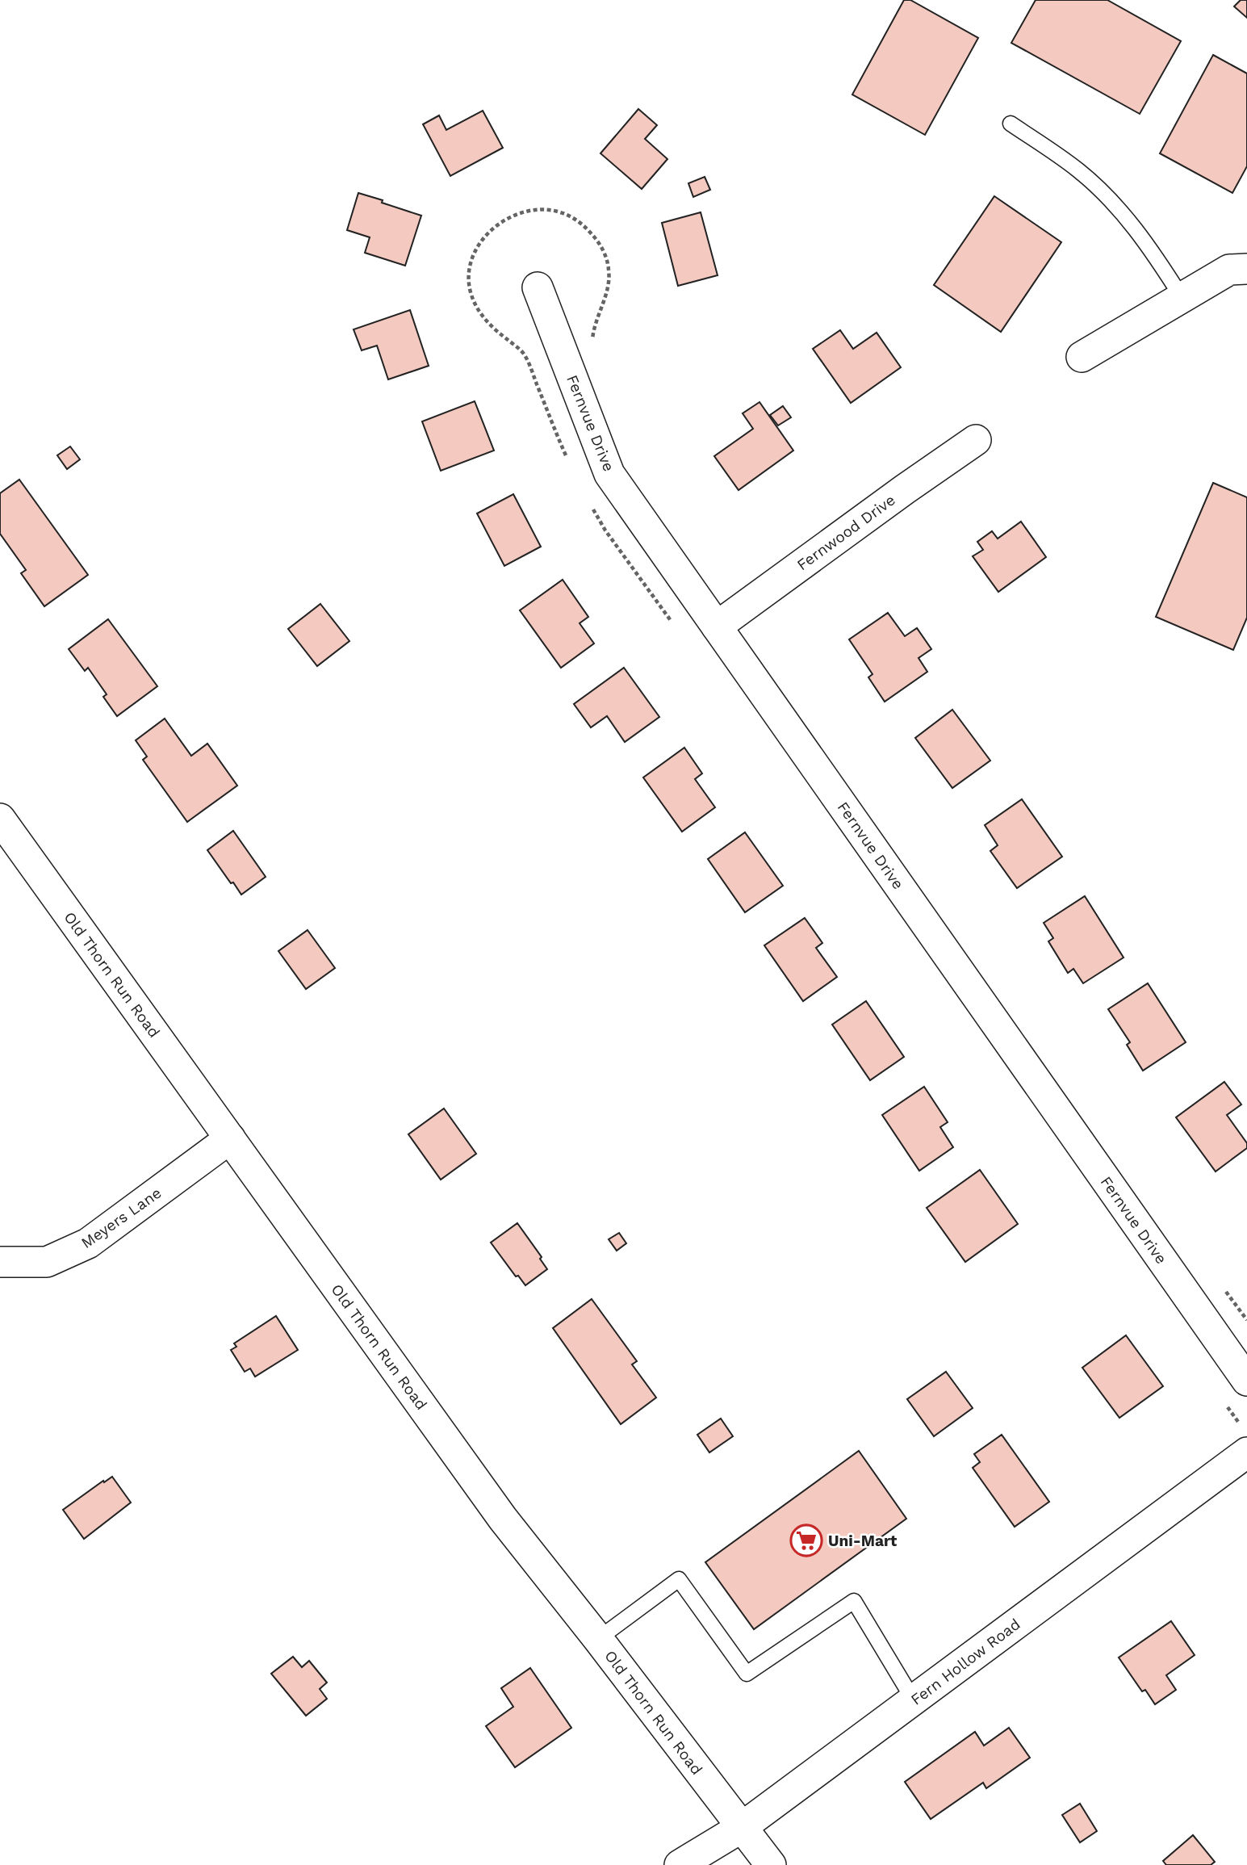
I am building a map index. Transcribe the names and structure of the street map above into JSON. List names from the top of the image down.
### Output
{
  "streets": {
    "street": [
      "Fernvue Drive",
      "Fernwood Drive",
      "Old Thorn Run Road",
      "Meyers Lane",
      "Fern Hollow Road"
    ]
  },
  "crossings": [
    ["Fernvue Drive", "Fernwood Drive"],
    ["Old Thorn Run Road", "Meyers Lane"],
    ["Old Thorn Run Road", "Fern Hollow Road"]
  ],
  "places": {
    "supermarket": ["Uni-Mart"]
  }
}
